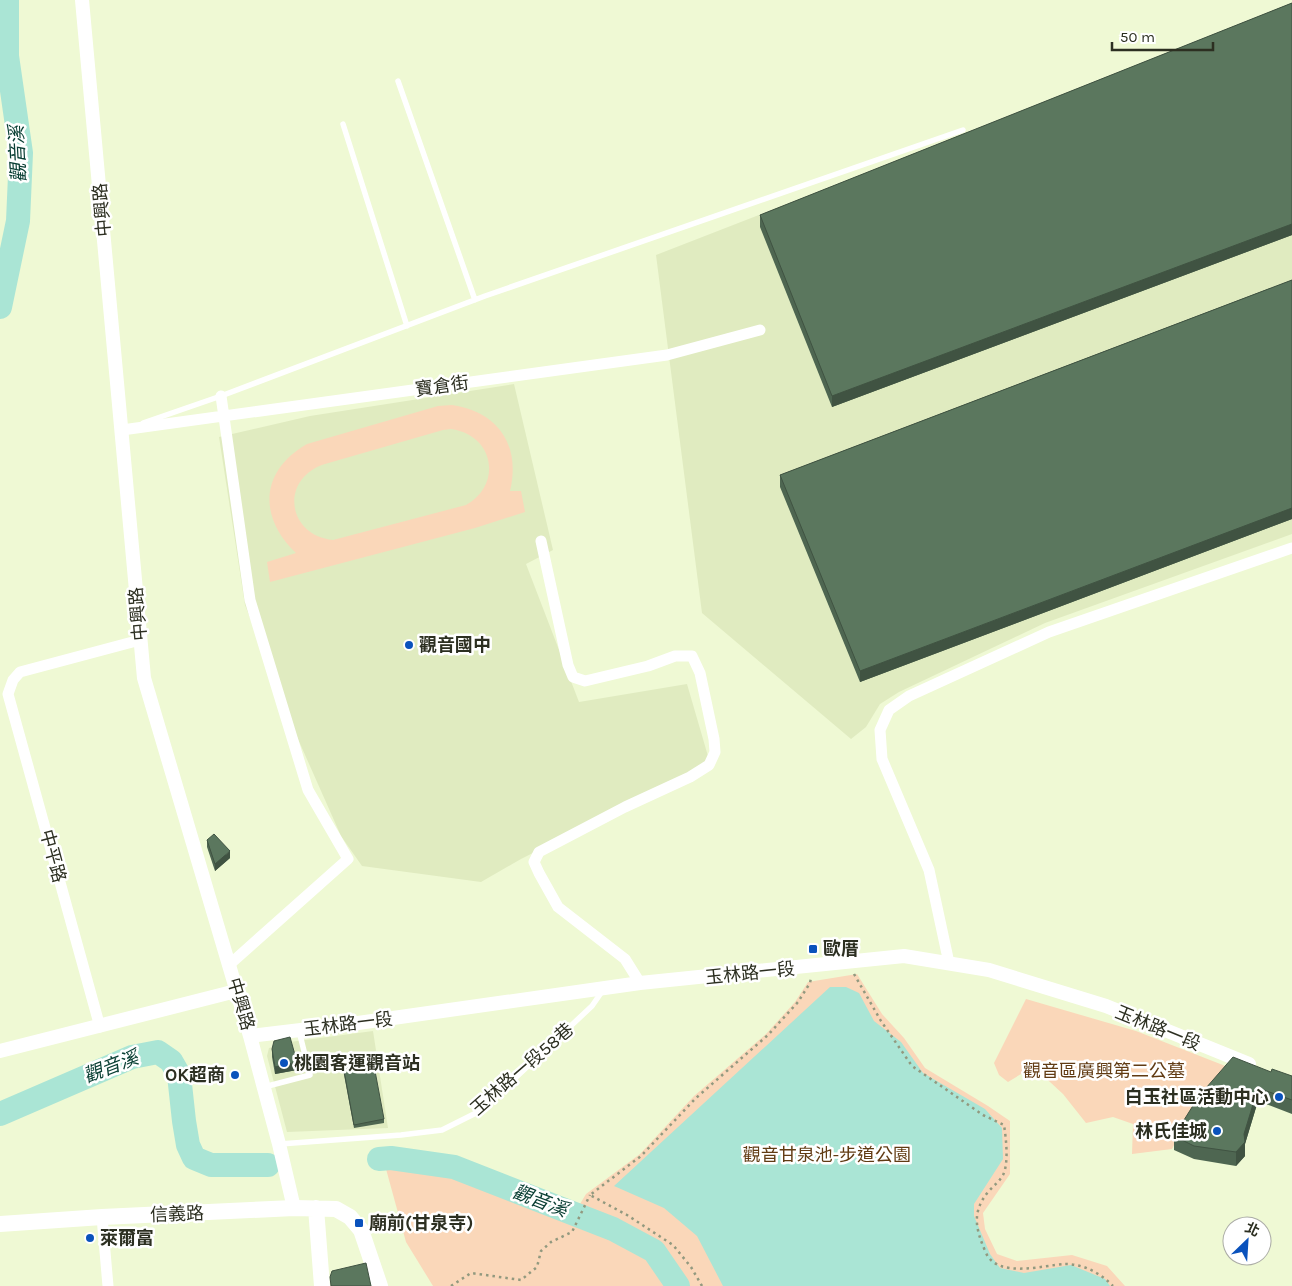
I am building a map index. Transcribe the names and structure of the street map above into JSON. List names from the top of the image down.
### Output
{
  "streets": {
    "main road": ["信義路"],
    "street": [
      "中興路",
      "寶倉街",
      "中平路",
      "玉林路一段"
    ],
    "lane": ["玉林路一段58巷"]
  },
  "crossings": [
    ["中興路", "寶倉街"],
    ["中興路", "中平路"],
    ["中興路", "玉林路一段"],
    ["中興路", "玉林路一段58巷"],
    ["中興路", "信義路"],
    ["玉林路一段", "玉林路一段58巷"]
  ],
  "water": ["觀音溪"],
  "parks": ["觀音區廣興第二公墓", "觀音甘泉池-步道公園"],
  "places": {
    "other": [
      "觀音國中",
      "桃園客運觀音站",
      "OK超商",
      "白玉社區活動中心",
      "林氏佳城",
      "萊爾富"
    ],
    "transit": ["歐厝", "廟前(甘泉寺)"]
  },
  "scale_bar": "50 m",
  "north": "top right"
}
